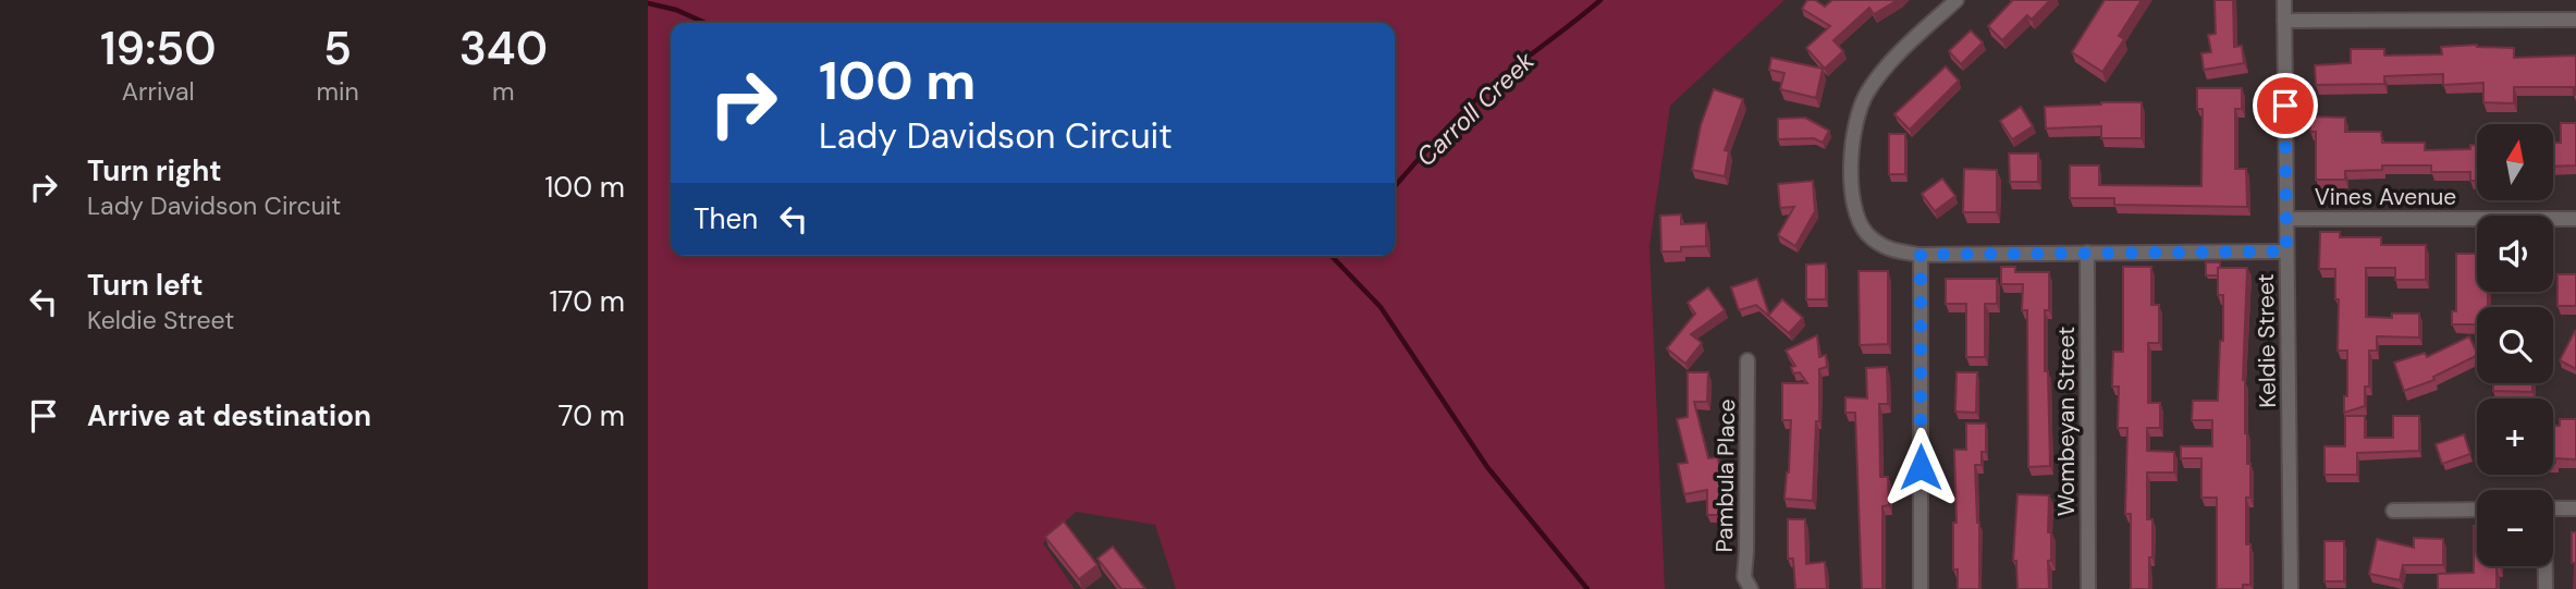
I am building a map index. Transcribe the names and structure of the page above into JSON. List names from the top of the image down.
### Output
{
  "streets": {
    "street": [
      "Vines Avenue",
      "Keldie Street",
      "Wombeyan Street",
      "Pambula Place"
    ]
  },
  "crossings": [
    ["Vines Avenue", "Keldie Street"]
  ],
  "water": ["Carroll Creek"],
  "north": "top",
  "page": {
    "eta": [
      "19:50",
      "Arrival",
      "5",
      "min",
      "340",
      "m"
    ],
    "turn": ["100 m", "Lady Davidson Circuit"],
    "map_buttons": ["+", "−"],
    "list": [
      {
        "name": "Turn right",
        "note": "Lady Davidson Circuit",
        "value": "100 m"
      },
      {
        "name": "Turn left",
        "note": "Keldie Street",
        "value": "170 m"
      },
      {
        "name": "Arrive at destination",
        "value": "70 m"
      }
    ],
    "then": "Then"
  }
}
